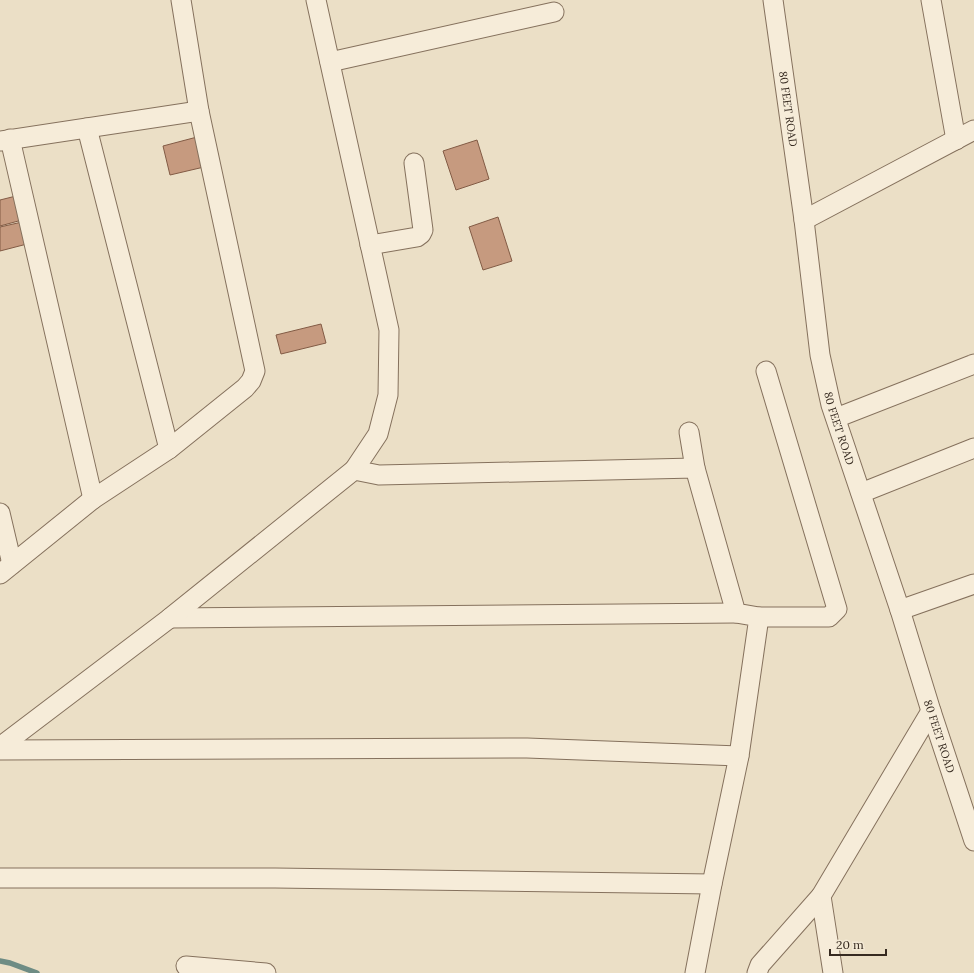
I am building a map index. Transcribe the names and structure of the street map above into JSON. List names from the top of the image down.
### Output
{
  "streets": {
    "street": ["80 FEET ROAD"]
  },
  "scale_bar": "20 m"
}
